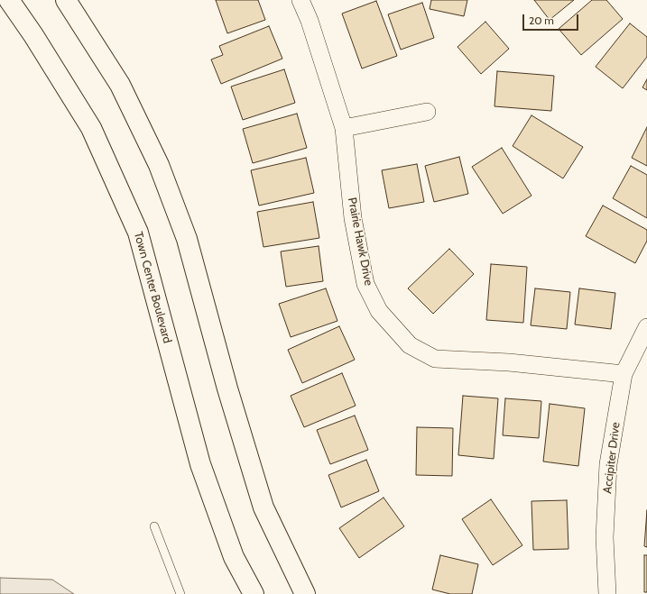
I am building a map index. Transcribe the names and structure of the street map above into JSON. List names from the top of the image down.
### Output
{
  "streets": {
    "main road": ["Town Center Boulevard"],
    "street": ["Prairie Hawk Drive", "Accipiter Drive"]
  },
  "crossings": [
    ["Prairie Hawk Drive", "Accipiter Drive"]
  ],
  "scale_bar": "20 m"
}
